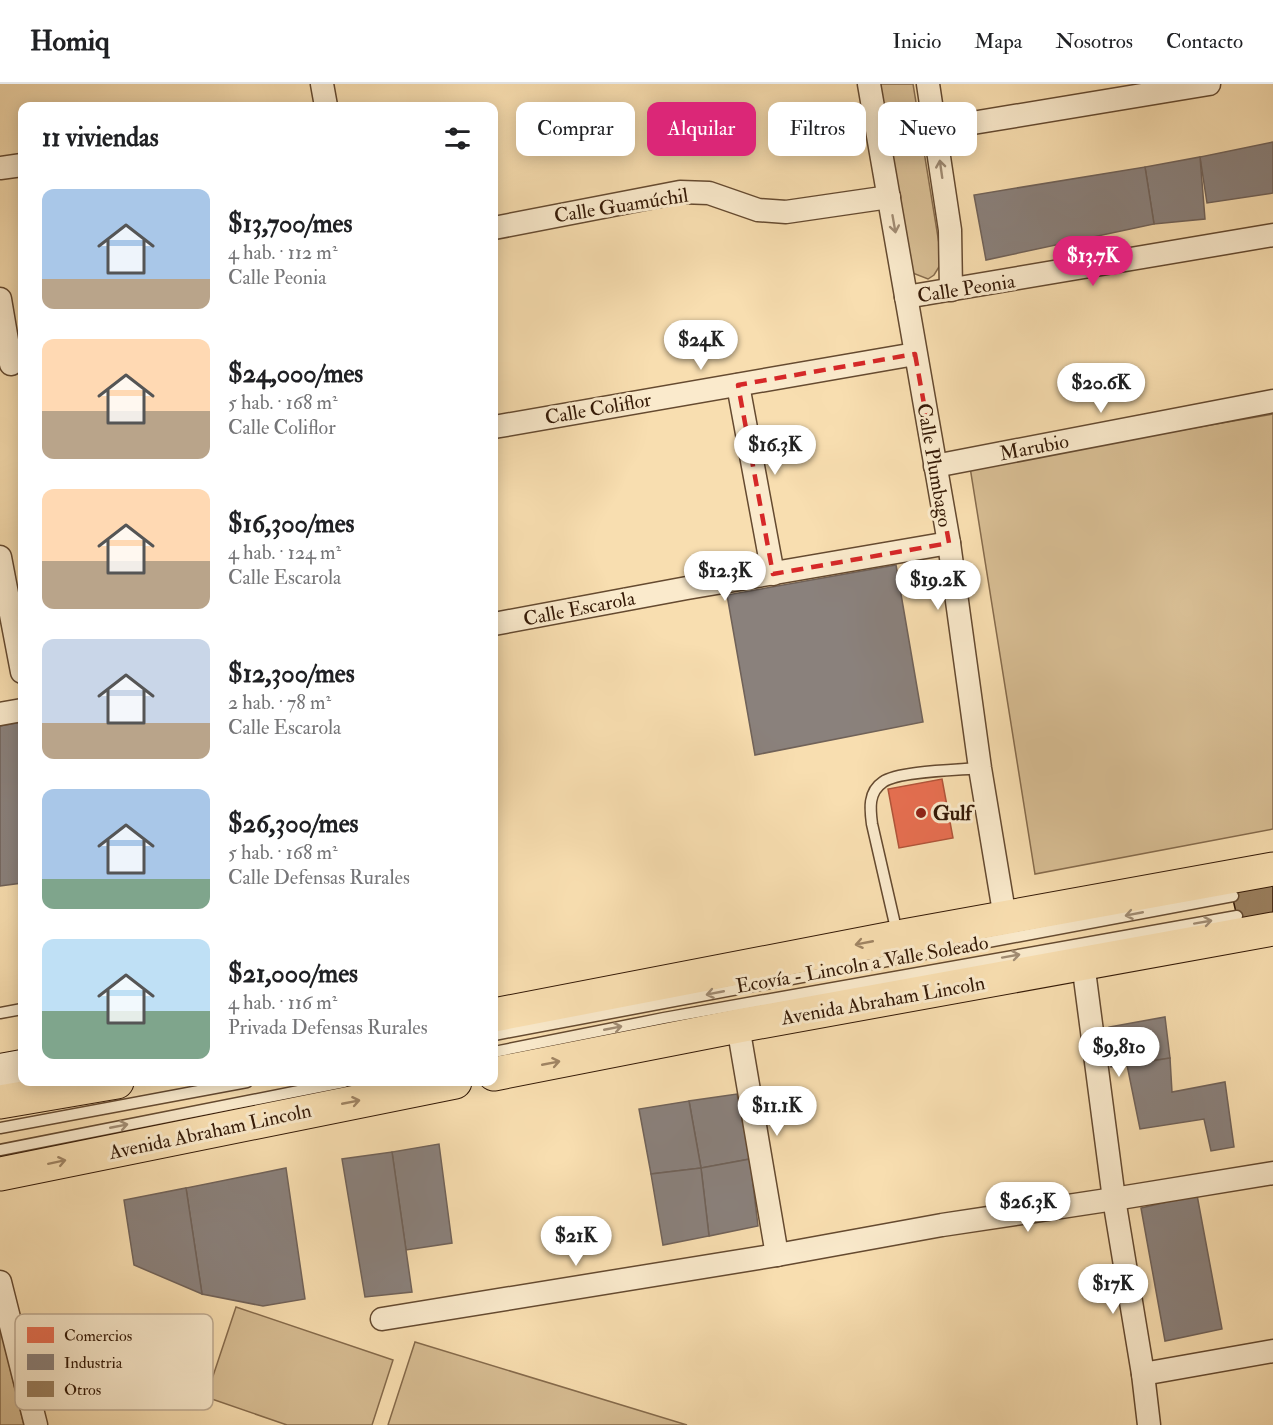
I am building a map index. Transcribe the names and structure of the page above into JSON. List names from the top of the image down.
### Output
{
  "streets": {
    "main road": ["Avenida Abraham Lincoln"],
    "street": [
      "Calle Guamúchil",
      "Calle Peonia",
      "Calle Coliflor",
      "Marubio",
      "Calle Plumbago",
      "Calle Escarola"
    ],
    "lane": ["Ecovía - Lincoln a Valle Soleado"]
  },
  "crossings": [
    ["Calle Guamúchil", "Calle Plumbago"],
    ["Calle Peonia", "Calle Plumbago"],
    ["Calle Coliflor", "Calle Plumbago"],
    ["Marubio", "Calle Plumbago"],
    ["Calle Plumbago", "Calle Escarola"]
  ],
  "places": ["Gulf"],
  "legend": ["Comercios", "Industria", "Otros"],
  "page": {
    "header": "Homiq",
    "nav": [
      "Inicio",
      "Mapa",
      "Nosotros",
      "Contacto"
    ],
    "chip": [
      "Comprar",
      "Alquilar",
      "Filtros",
      "Nuevo"
    ],
    "heading": "11 viviendas",
    "list": [
      {
        "name": "$13,700/mes",
        "note": "4 hab. · 112 m² · Calle Peonia"
      },
      {
        "name": "$24,000/mes",
        "note": "5 hab. · 168 m² · Calle Coliflor"
      },
      {
        "name": "$16,300/mes",
        "note": "4 hab. · 124 m² · Calle Escarola"
      },
      {
        "name": "$12,300/mes",
        "note": "2 hab. · 78 m² · Calle Escarola"
      },
      {
        "name": "$26,300/mes",
        "note": "5 hab. · 168 m² · Calle Defensas Rurales"
      },
      {
        "name": "$21,000/mes",
        "note": "4 hab. · 116 m² · Privada Defensas Rurales"
      }
    ],
    "price": [
      "$13.7K",
      "$24K",
      "$20.6K",
      "$16.3K",
      "$12.3K",
      "$19.2K",
      "$9,810",
      "$11.1K",
      "$26.3K",
      "$21K",
      "$17K"
    ]
  }
}
